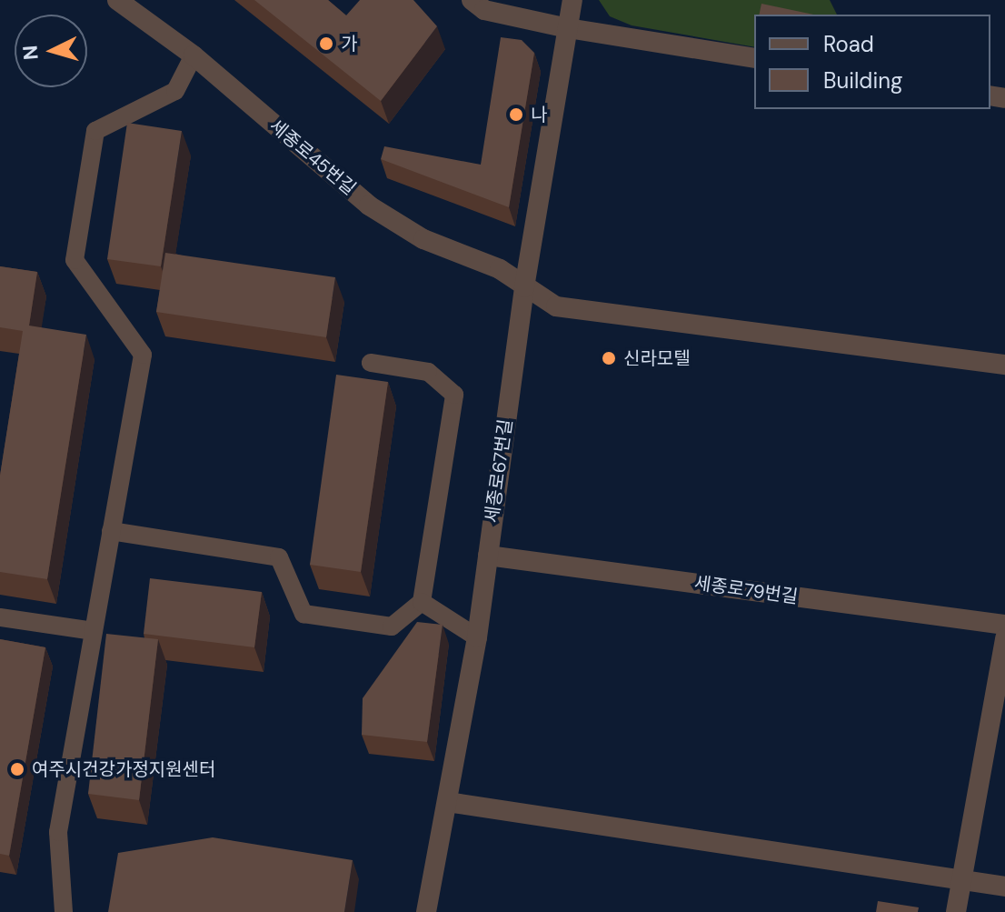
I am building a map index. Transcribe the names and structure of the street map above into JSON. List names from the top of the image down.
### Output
{
  "streets": {
    "street": ["세종로45번길", "세종로67번길", "세종로79번길"]
  },
  "crossings": [
    ["세종로45번길", "세종로67번길"],
    ["세종로67번길", "세종로79번길"]
  ],
  "places": [
    "가",
    "나",
    "신라모텔",
    "여주시건강가정지원센터"
  ],
  "legend": ["Road", "Building"],
  "north": "left"
}
